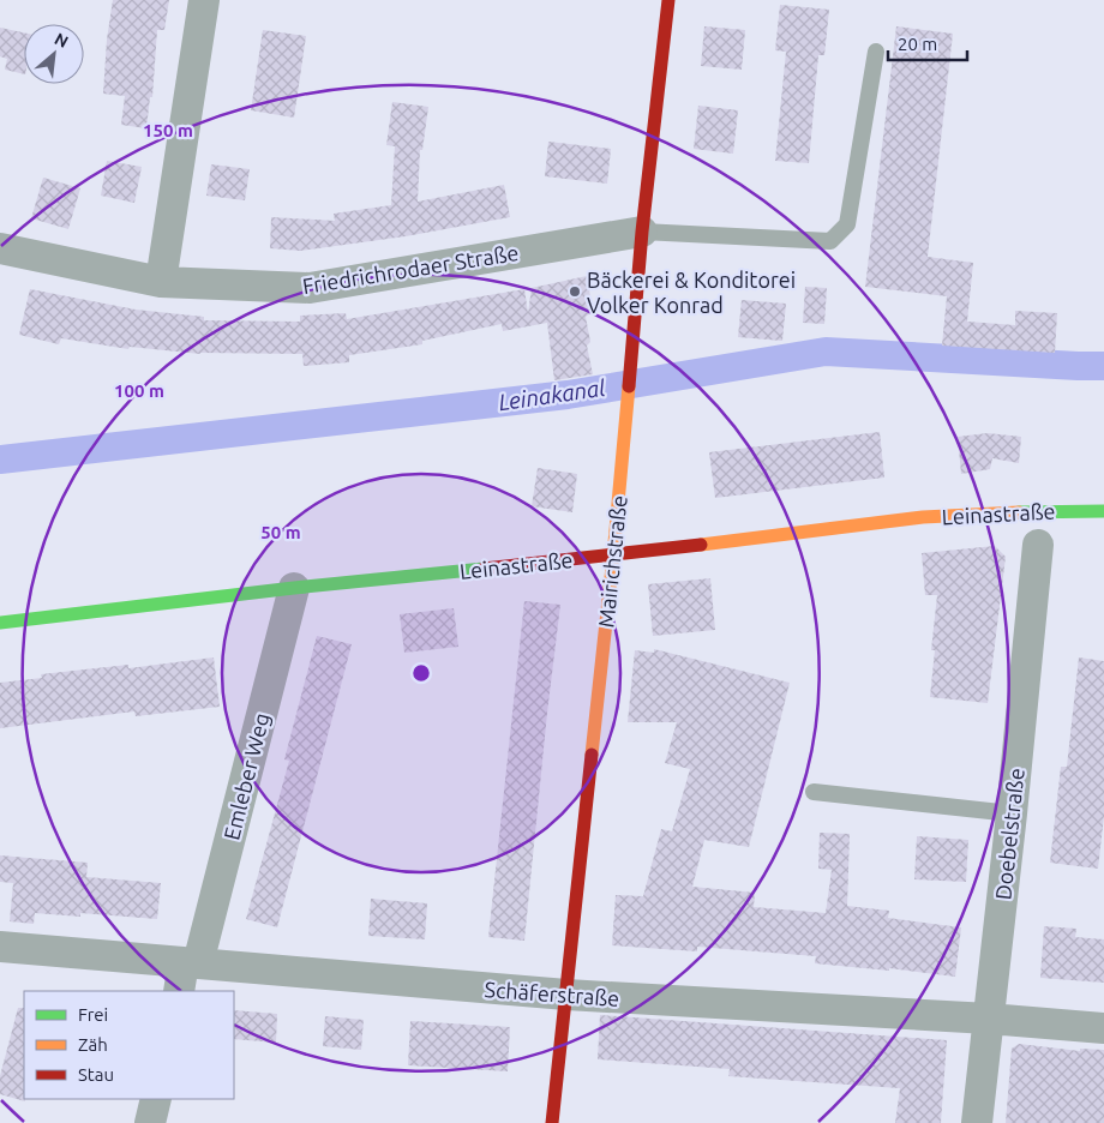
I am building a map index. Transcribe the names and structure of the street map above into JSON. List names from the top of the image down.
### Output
{
  "streets": {
    "street": [
      "Friedrichrodaer Straße",
      "Leinastraße",
      "Mairichstraße",
      "Emleber Weg",
      "Doebelstraße",
      "Schäferstraße"
    ]
  },
  "crossings": [
    ["Friedrichrodaer Straße", "Mairichstraße"],
    ["Leinastraße", "Mairichstraße"],
    ["Leinastraße", "Emleber Weg"],
    ["Mairichstraße", "Schäferstraße"],
    ["Emleber Weg", "Schäferstraße"],
    ["Doebelstraße", "Schäferstraße"]
  ],
  "water": ["Leinakanal"],
  "places": ["Bäckerei & Konditorei Volker Konrad"],
  "legend": ["Frei", "Zäh", "Stau"],
  "scale_bar": "20 m",
  "north": "top right",
  "rings": ["150 m", "100 m", "50 m"]
}
